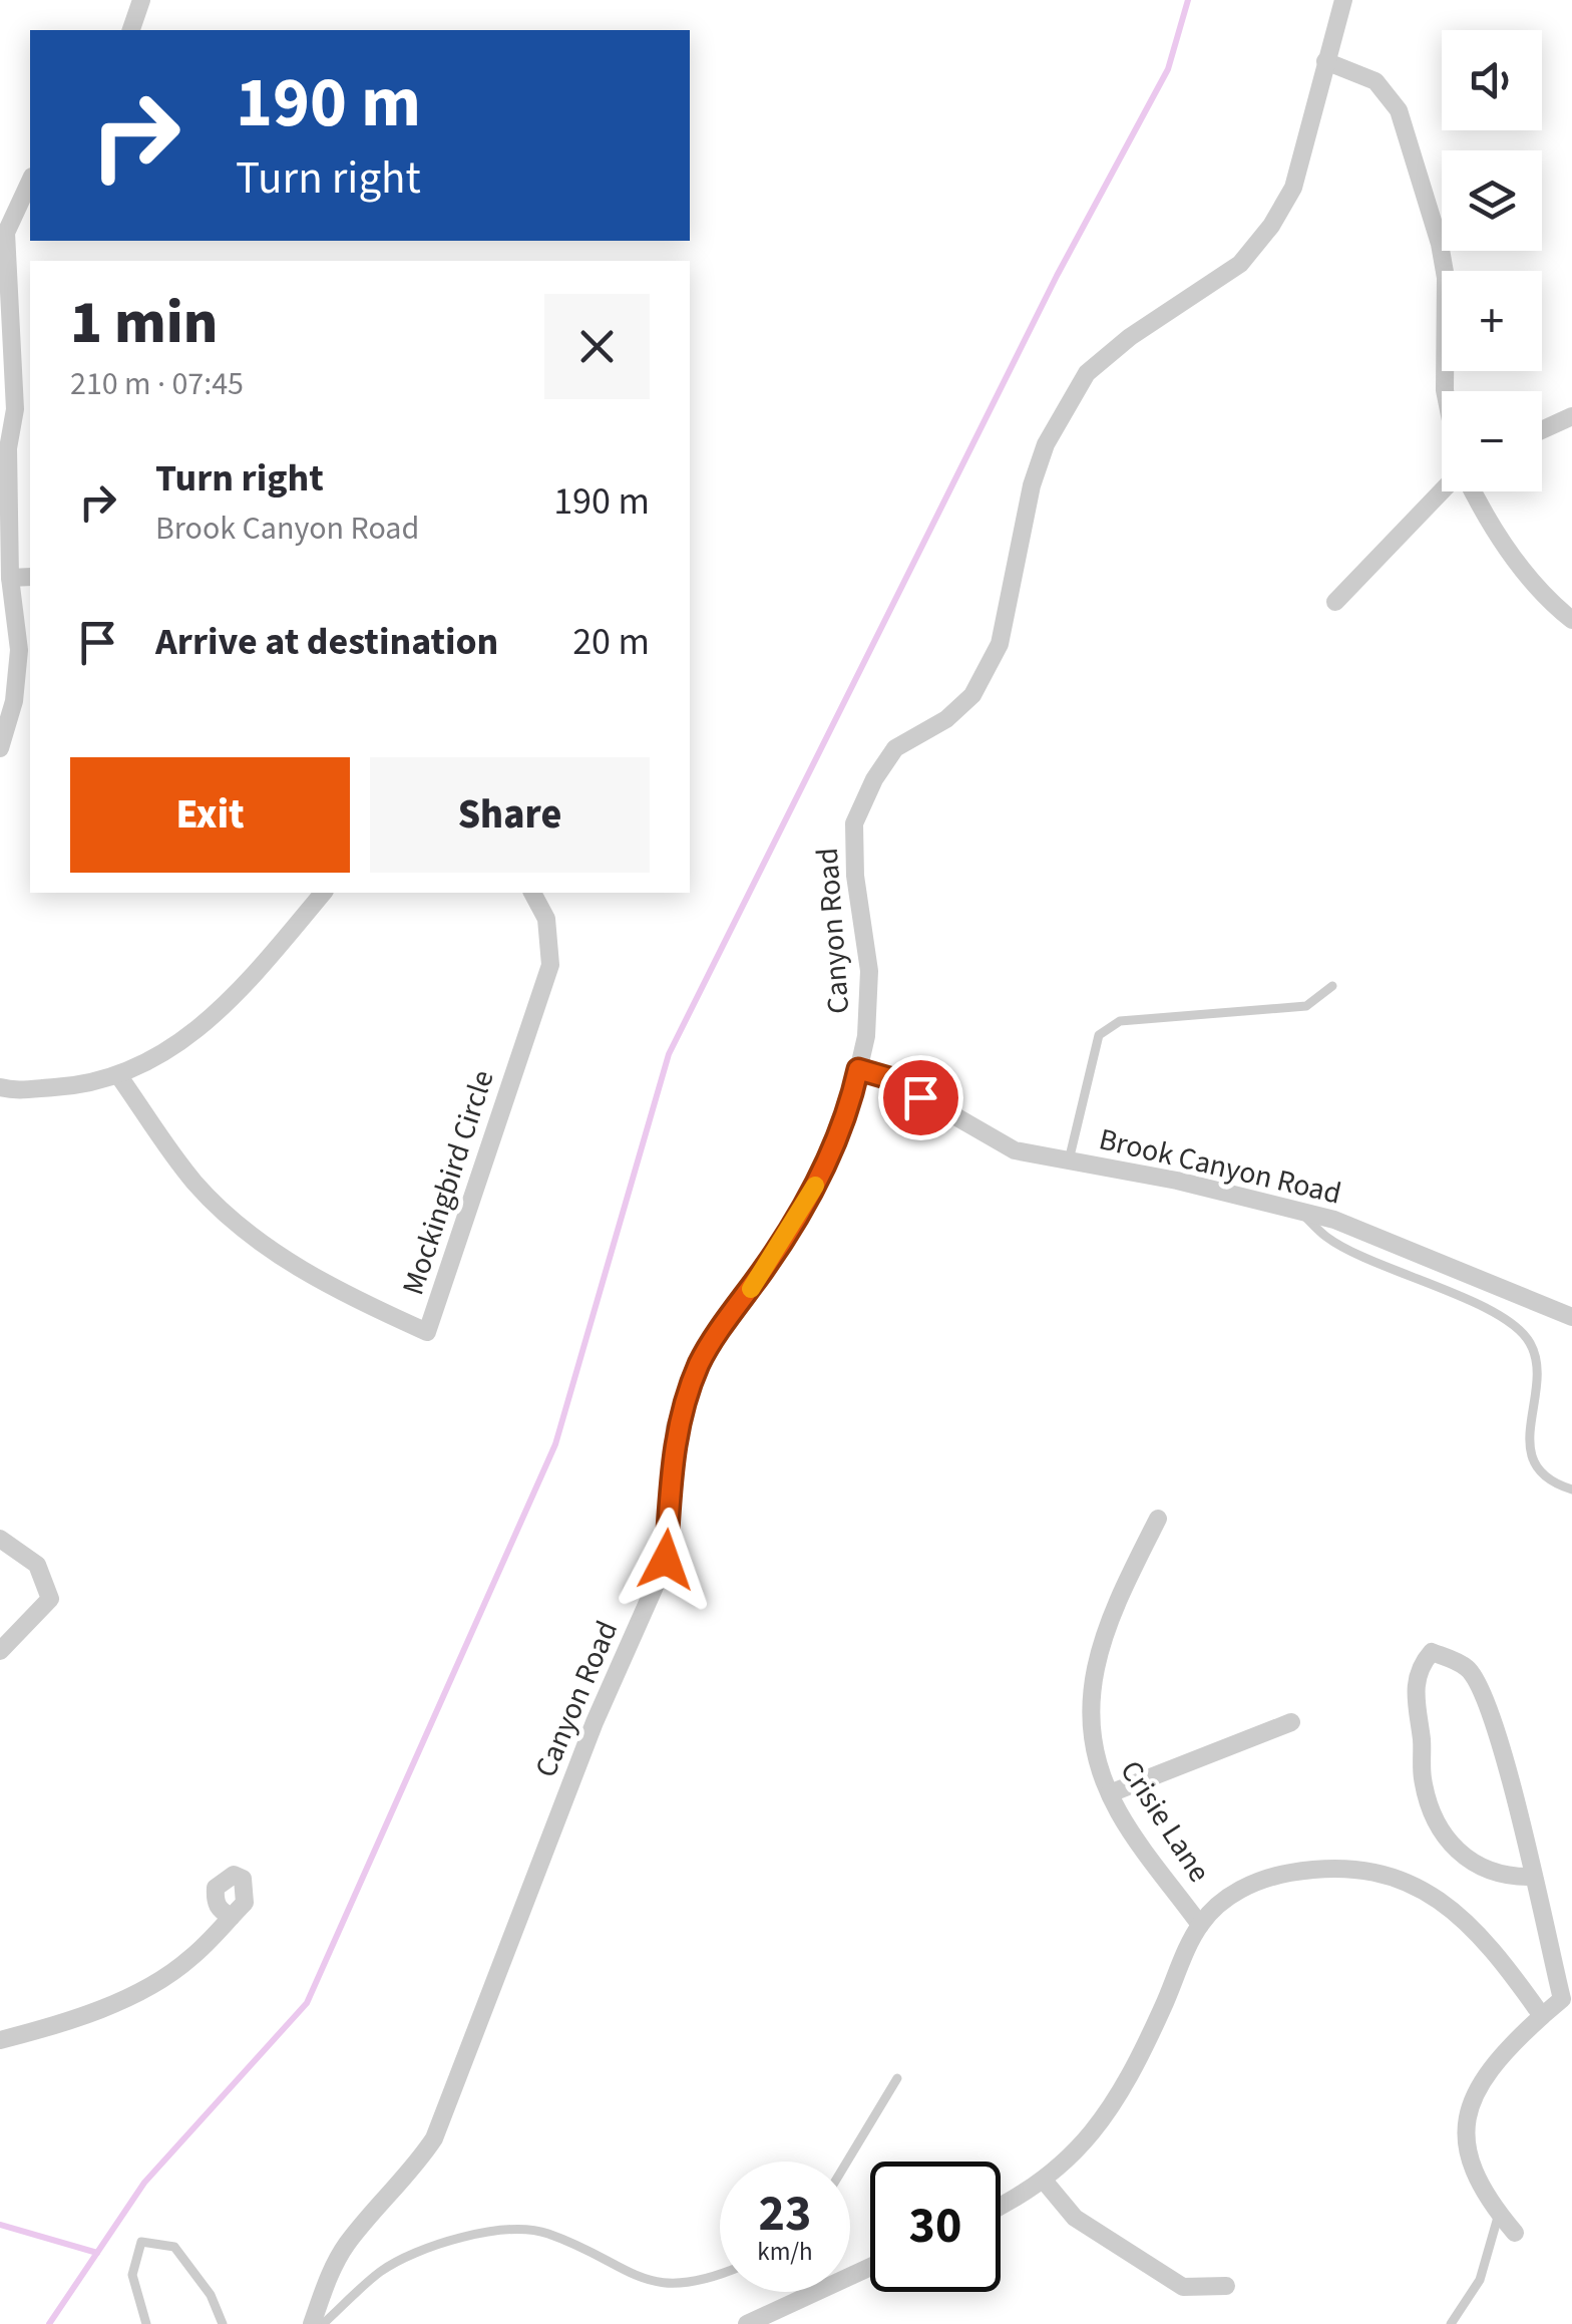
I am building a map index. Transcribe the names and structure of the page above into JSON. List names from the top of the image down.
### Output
{
  "streets": {
    "street": [
      "Canyon Road",
      "Brook Canyon Road",
      "Mockingbird Circle",
      "Crisie Lane"
    ]
  },
  "crossings": [
    ["Canyon Road", "Brook Canyon Road"]
  ],
  "page": {
    "map_buttons": ["+", "−"],
    "turn": ["190 m", "Turn right"],
    "heading": ["1 min", "210 m · 07:45"],
    "list": [
      {
        "name": "Turn right",
        "note": "Brook Canyon Road",
        "value": "190 m"
      },
      {
        "name": "Arrive at destination",
        "value": "20 m"
      }
    ],
    "buttons": ["Exit", "Share"],
    "speed": "23 km/h",
    "limit": "30"
  }
}
